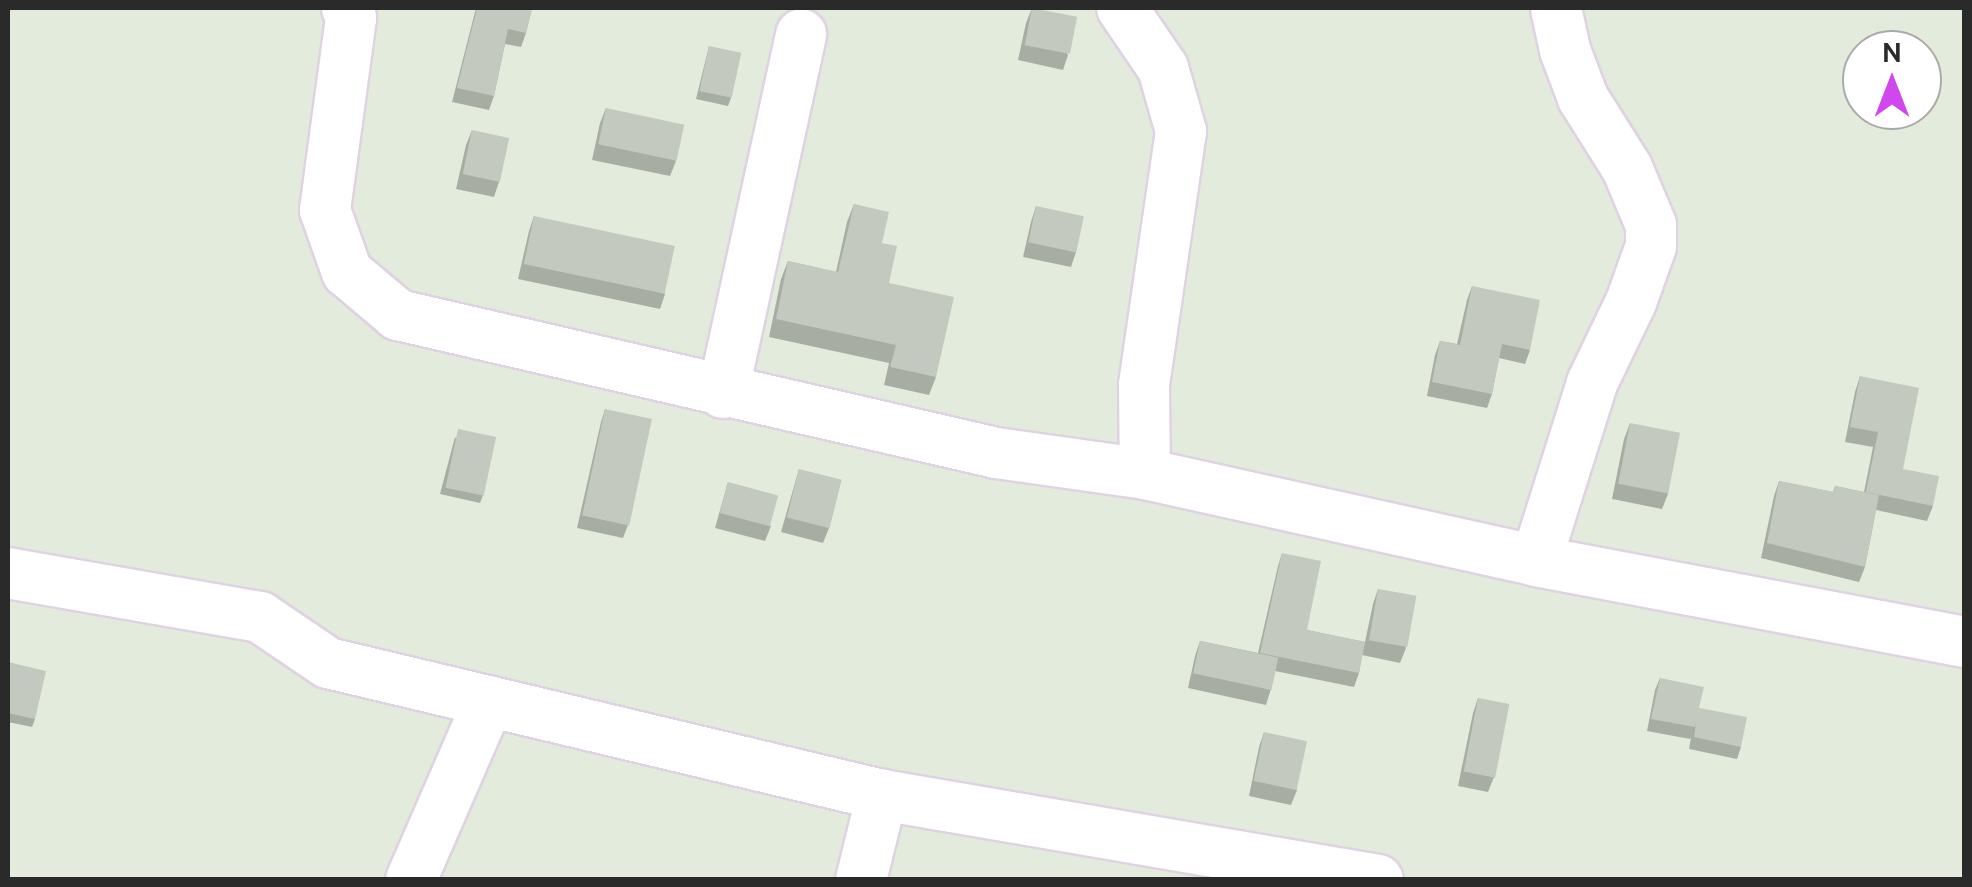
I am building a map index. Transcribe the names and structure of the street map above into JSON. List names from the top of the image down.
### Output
{
  "north": "top"
}
